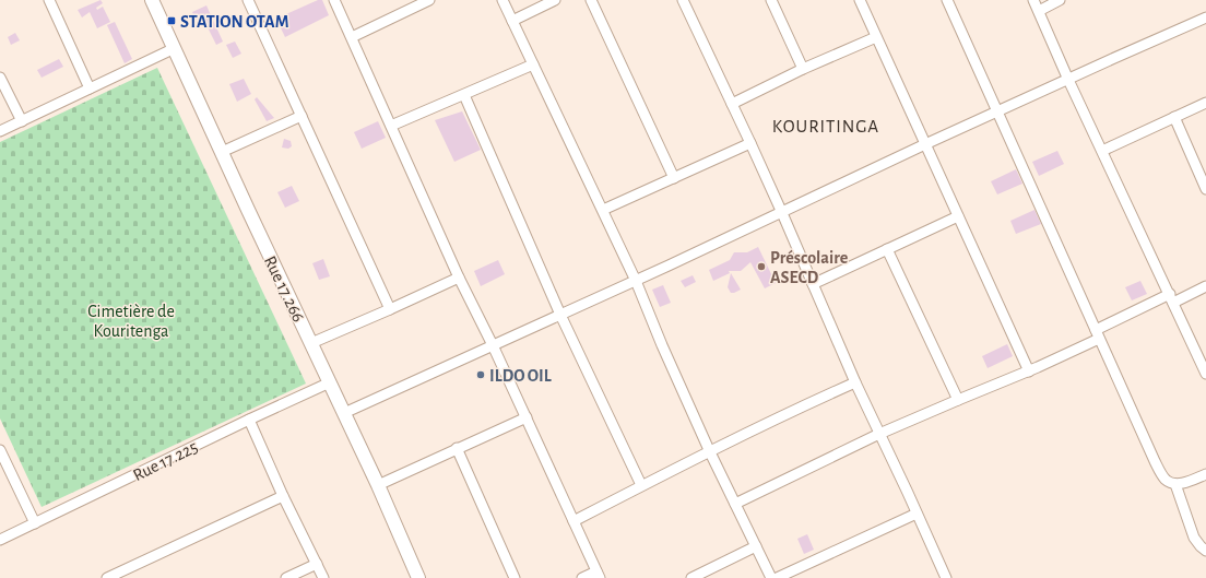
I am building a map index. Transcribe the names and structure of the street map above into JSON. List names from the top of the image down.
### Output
{
  "streets": {
    "main road": ["Rue 17.266"],
    "street": ["Rue 17.225"]
  },
  "crossings": [
    ["Rue 17.266", "Rue 17.225"]
  ],
  "districts": ["KOURITINGA"],
  "parks": ["Cimetière de Kouritenga"],
  "places": {
    "transit": ["STATION OTAM"],
    "other": ["Préscolaire ASECD", "ILDO OIL"]
  }
}
